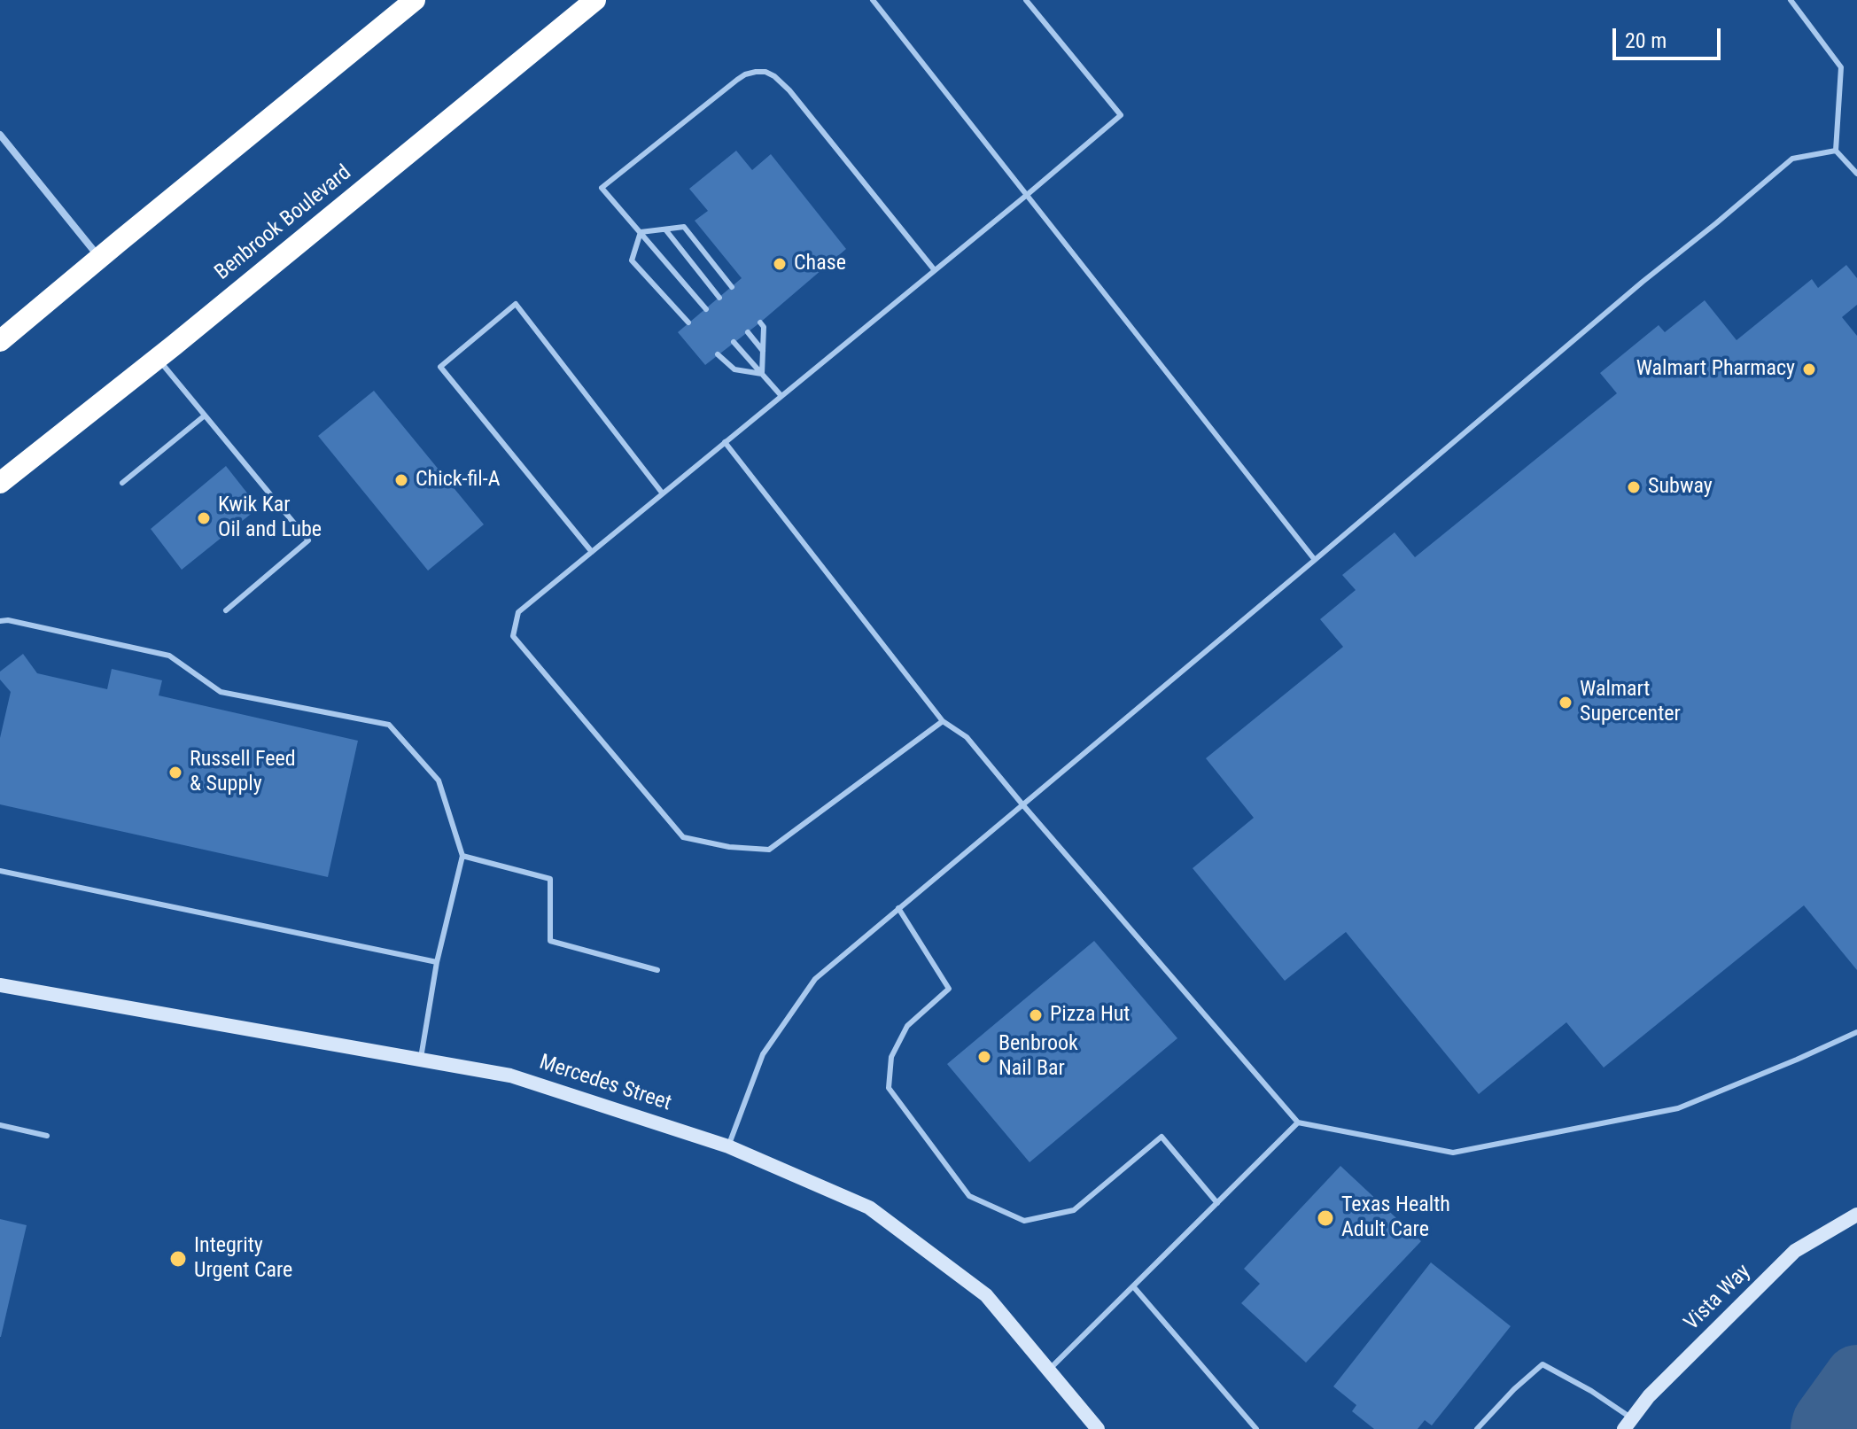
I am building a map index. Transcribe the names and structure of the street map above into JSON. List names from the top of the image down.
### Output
{
  "streets": {
    "highway": ["Benbrook Boulevard"],
    "street": ["Mercedes Street", "Vista Way"]
  },
  "places": [
    "Chase",
    "Walmart Pharmacy",
    "Chick-fil-A",
    "Subway",
    "Kwik Kar Oil and Lube",
    "Walmart Supercenter",
    "Russell Feed & Supply",
    "Pizza Hut",
    "Benbrook Nail Bar",
    "Texas Health Adult Care",
    "Integrity Urgent Care"
  ],
  "scale_bar": "20 m"
}
